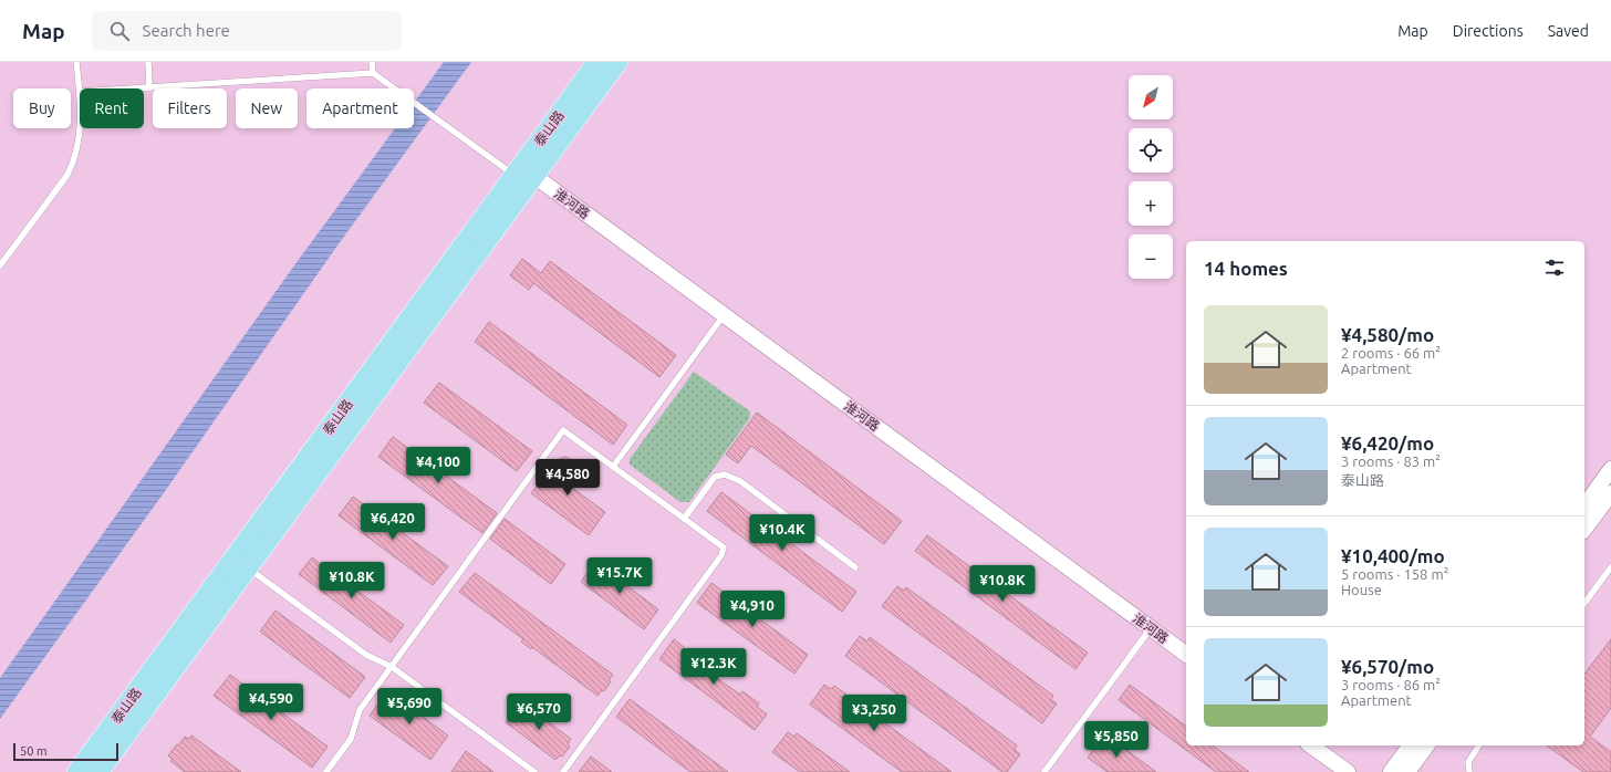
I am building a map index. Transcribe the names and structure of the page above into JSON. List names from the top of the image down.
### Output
{
  "streets": {
    "main road": ["泰山路"],
    "street": ["淮河路"]
  },
  "crossings": [
    ["泰山路", "淮河路"]
  ],
  "scale_bar": "50 m",
  "north": "bottom left",
  "page": {
    "header": "Map",
    "search": "Search here",
    "nav": ["Map", "Directions", "Saved"],
    "map_buttons": ["+", "−"],
    "chip": [
      "Buy",
      "Rent",
      "Filters",
      "New",
      "Apartment"
    ],
    "heading": "14 homes",
    "list": [
      {
        "name": "¥4,580/mo",
        "note": "2 rooms · 66 m² · Apartment"
      },
      {
        "name": "¥6,420/mo",
        "note": "3 rooms · 83 m² · 泰山路"
      },
      {
        "name": "¥10,400/mo",
        "note": "5 rooms · 158 m² · House"
      },
      {
        "name": "¥6,570/mo",
        "note": "3 rooms · 86 m² · Apartment"
      }
    ],
    "price": [
      "¥4,100",
      "¥4,580",
      "¥6,420",
      "¥10.4K",
      "¥15.7K",
      "¥10.8K",
      "¥10.8K",
      "¥4,910",
      "¥12.3K",
      "¥4,590",
      "¥5,690",
      "¥6,570",
      "¥3,250",
      "¥5,850"
    ],
    "scale": "50 m"
  }
}
